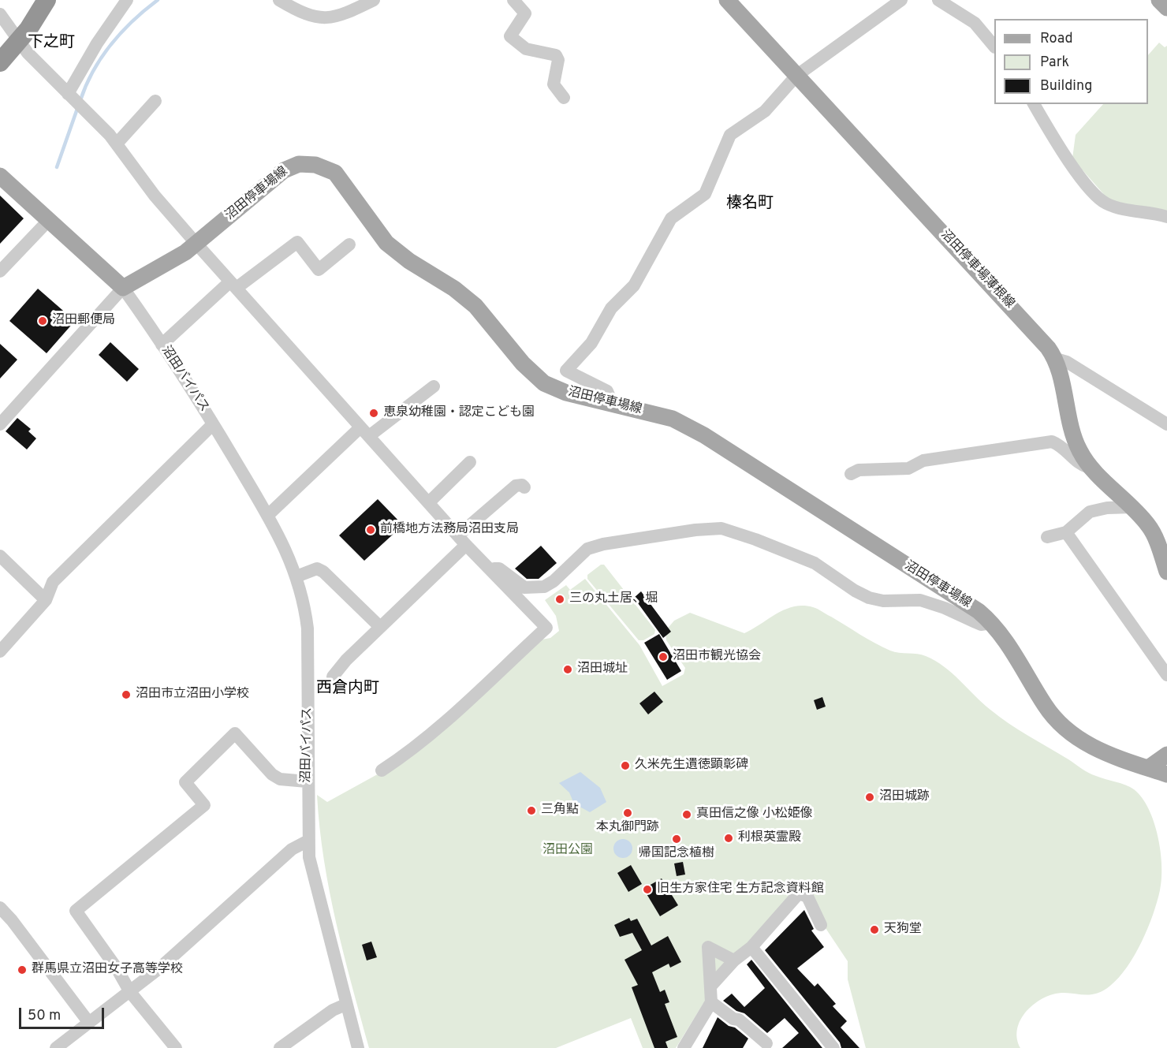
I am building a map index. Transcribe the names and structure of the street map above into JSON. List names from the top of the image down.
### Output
{
  "streets": {
    "main road": ["沼田停車場線", "沼田停車場薄根線"],
    "street": ["沼田バイパス"]
  },
  "crossings": [
    ["沼田停車場線", "沼田バイパス"]
  ],
  "districts": ["下之町", "榛名町", "西倉内町"],
  "parks": ["沼田公園"],
  "places": [
    "沼田郵便局",
    "恵泉幼稚園・認定こども園",
    "前橋地方法務局沼田支局",
    "三の丸土居、堀",
    "沼田市観光協会",
    "沼田城址",
    "沼田市立沼田小学校",
    "久米先生遺徳顕彰碑",
    "沼田城跡",
    "三角點",
    "本丸御門跡",
    "真田信之像 小松姫像",
    "利根英霊殿",
    "帰国記念植樹",
    "旧生方家住宅 生方記念資料館",
    "天狗堂",
    "群馬県立沼田女子高等学校"
  ],
  "legend": ["Road", "Park", "Building"],
  "scale_bar": "50 m"
}
